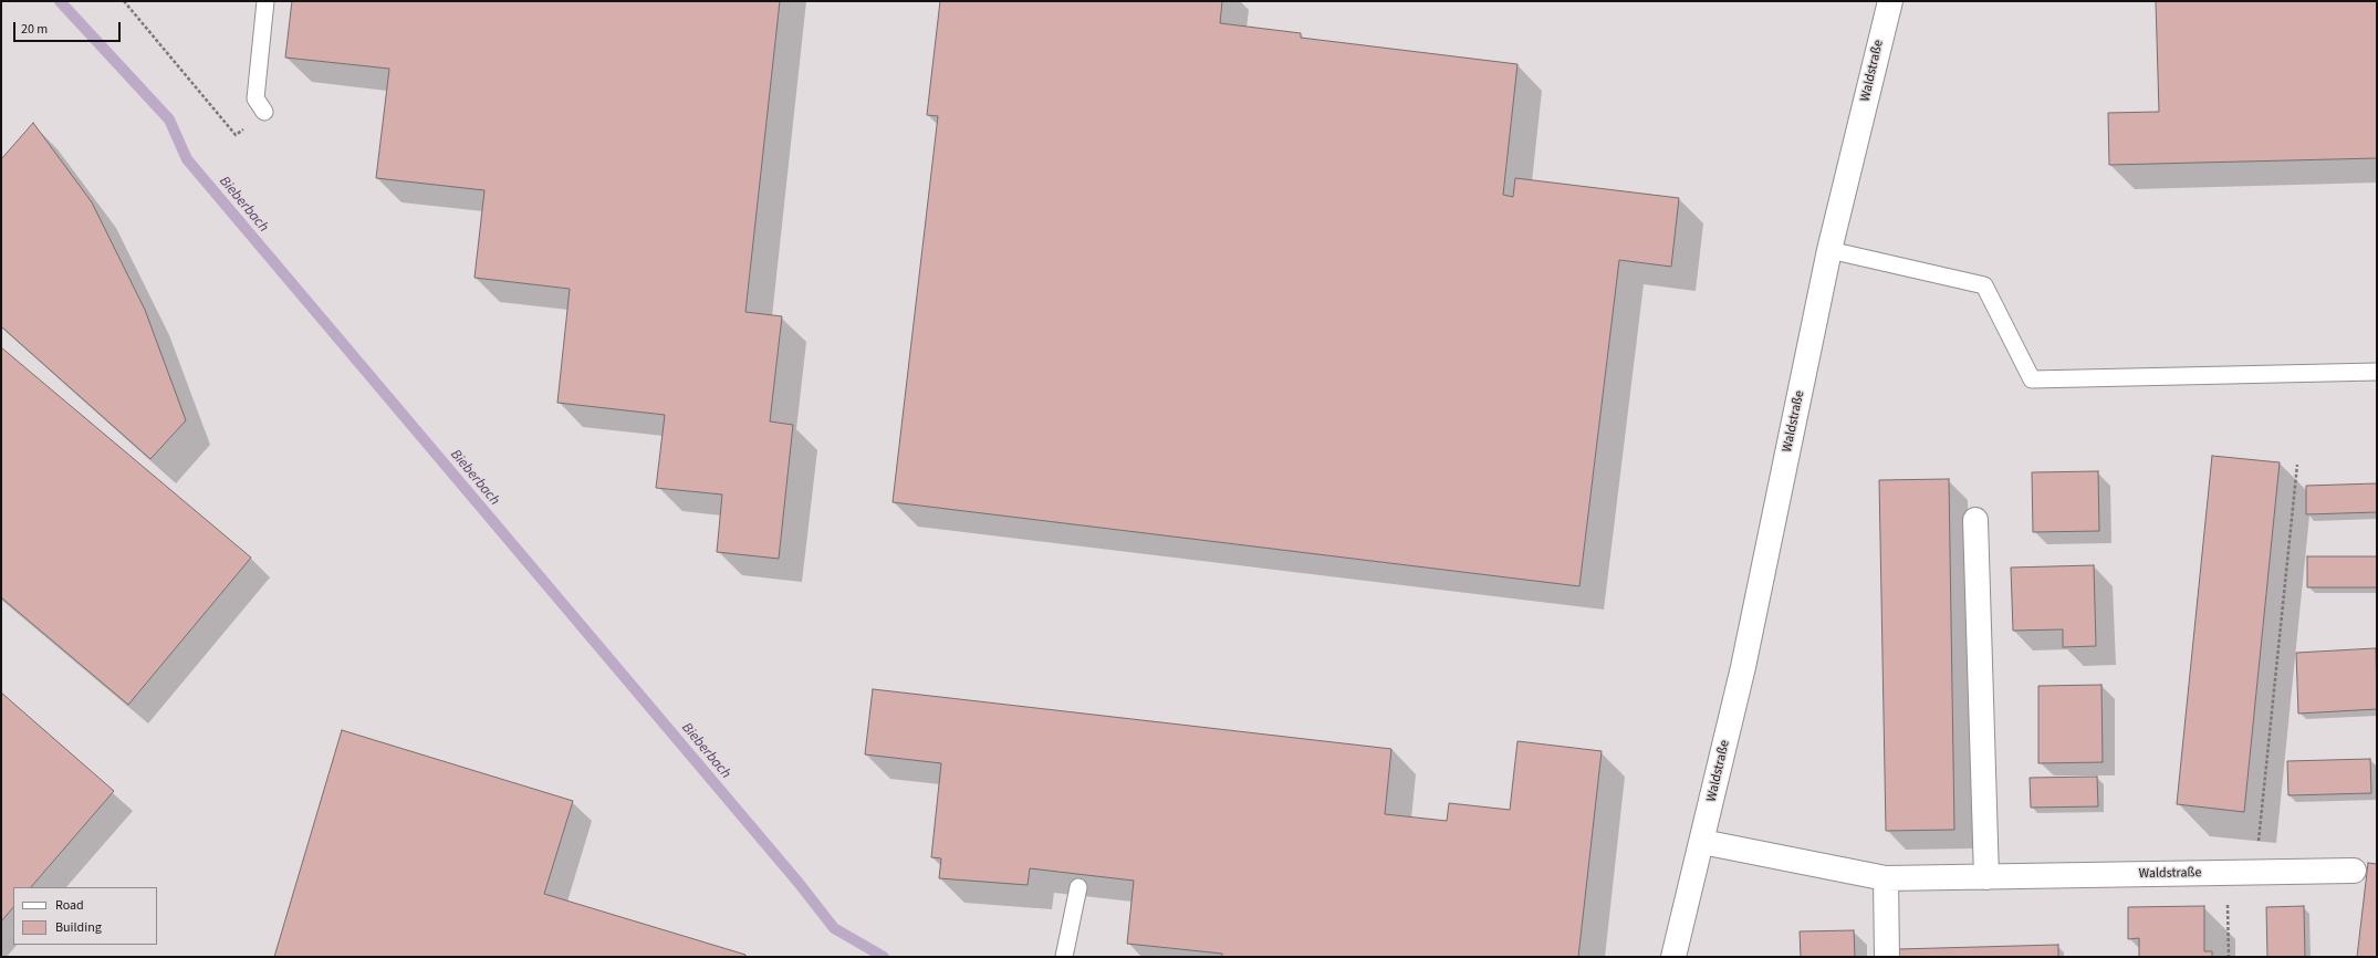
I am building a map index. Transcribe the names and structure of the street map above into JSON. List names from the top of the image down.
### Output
{
  "streets": {
    "street": ["Waldstraße"]
  },
  "water": ["Bieberbach"],
  "legend": ["Road", "Building"],
  "scale_bar": "20 m"
}
